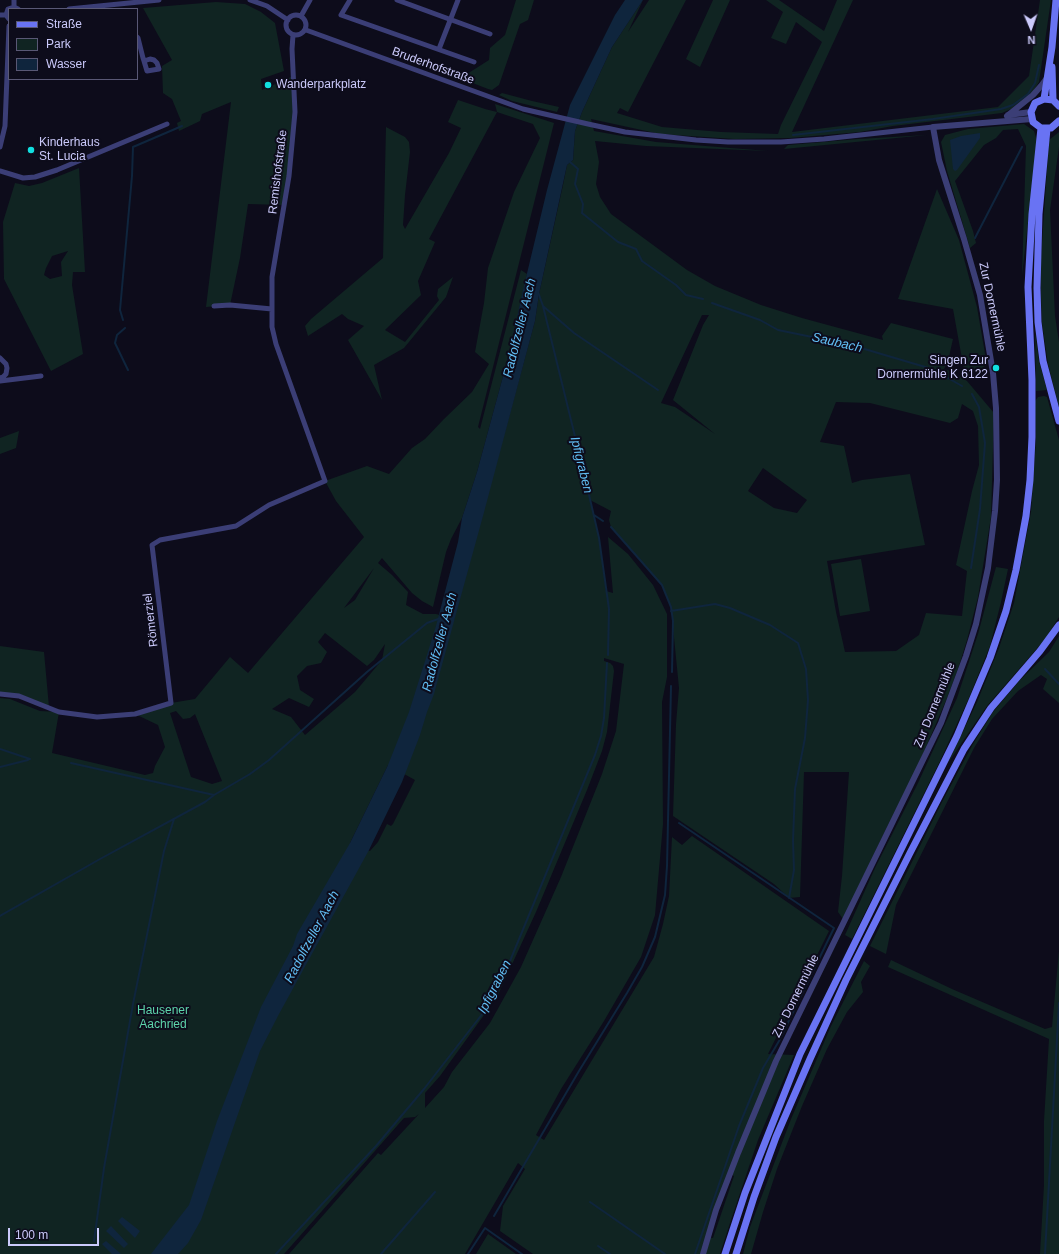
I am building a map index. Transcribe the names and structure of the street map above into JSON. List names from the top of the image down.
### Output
{
  "streets": {
    "street": [
      "Bruderhofstraße",
      "Remishofstraße",
      "Zur Dornermühle",
      "Römerziel"
    ]
  },
  "crossings": [
    ["Bruderhofstraße", "Remishofstraße"],
    ["Bruderhofstraße", "Zur Dornermühle"],
    ["Remishofstraße", "Römerziel"]
  ],
  "water": ["Radolfzeller Aach", "Saubach", "Ipfigraben"],
  "parks": ["Hausener Aachried"],
  "places": ["Wanderparkplatz", "Kinderhaus St. Lucia", "Singen Zur Dornermühle K 6122"],
  "legend": ["Straße", "Park", "Wasser"],
  "scale_bar": "100 m",
  "north": "bottom"
}
